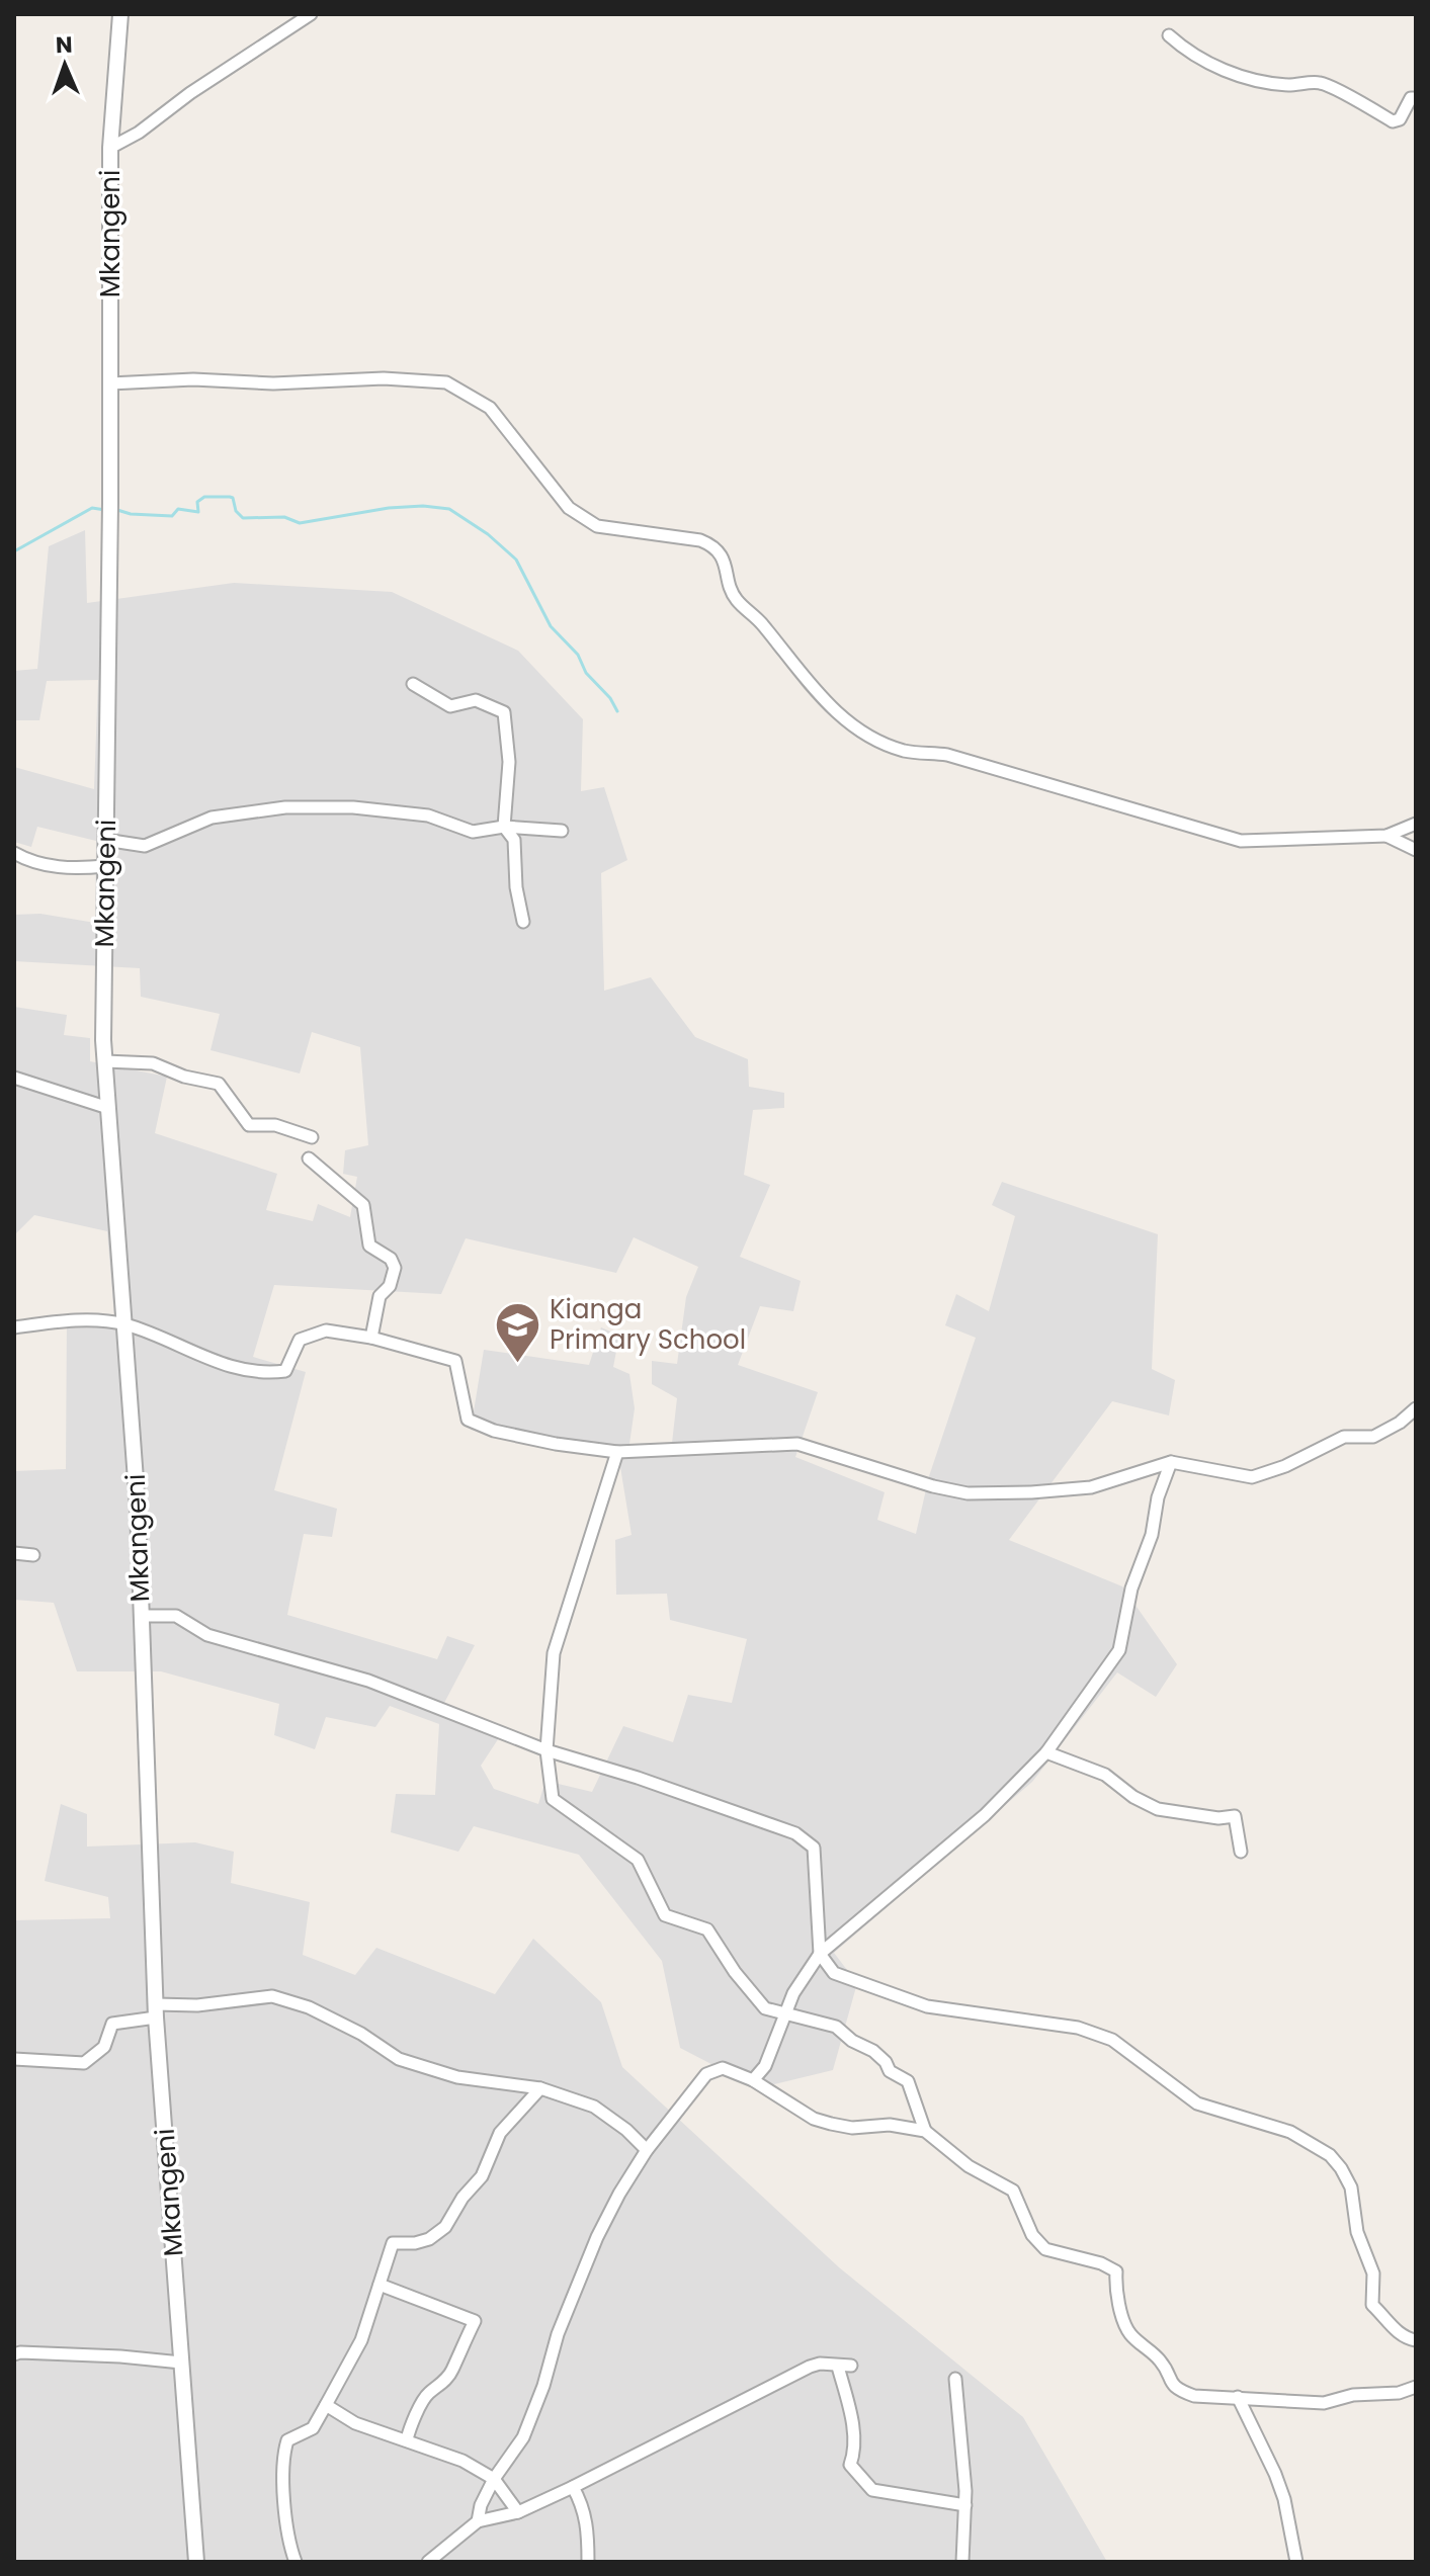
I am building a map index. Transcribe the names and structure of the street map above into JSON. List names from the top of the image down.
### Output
{
  "streets": {
    "street": ["Mkangeni"]
  },
  "places": {
    "school or university": ["Kianga Primary School"]
  },
  "north": "top"
}
